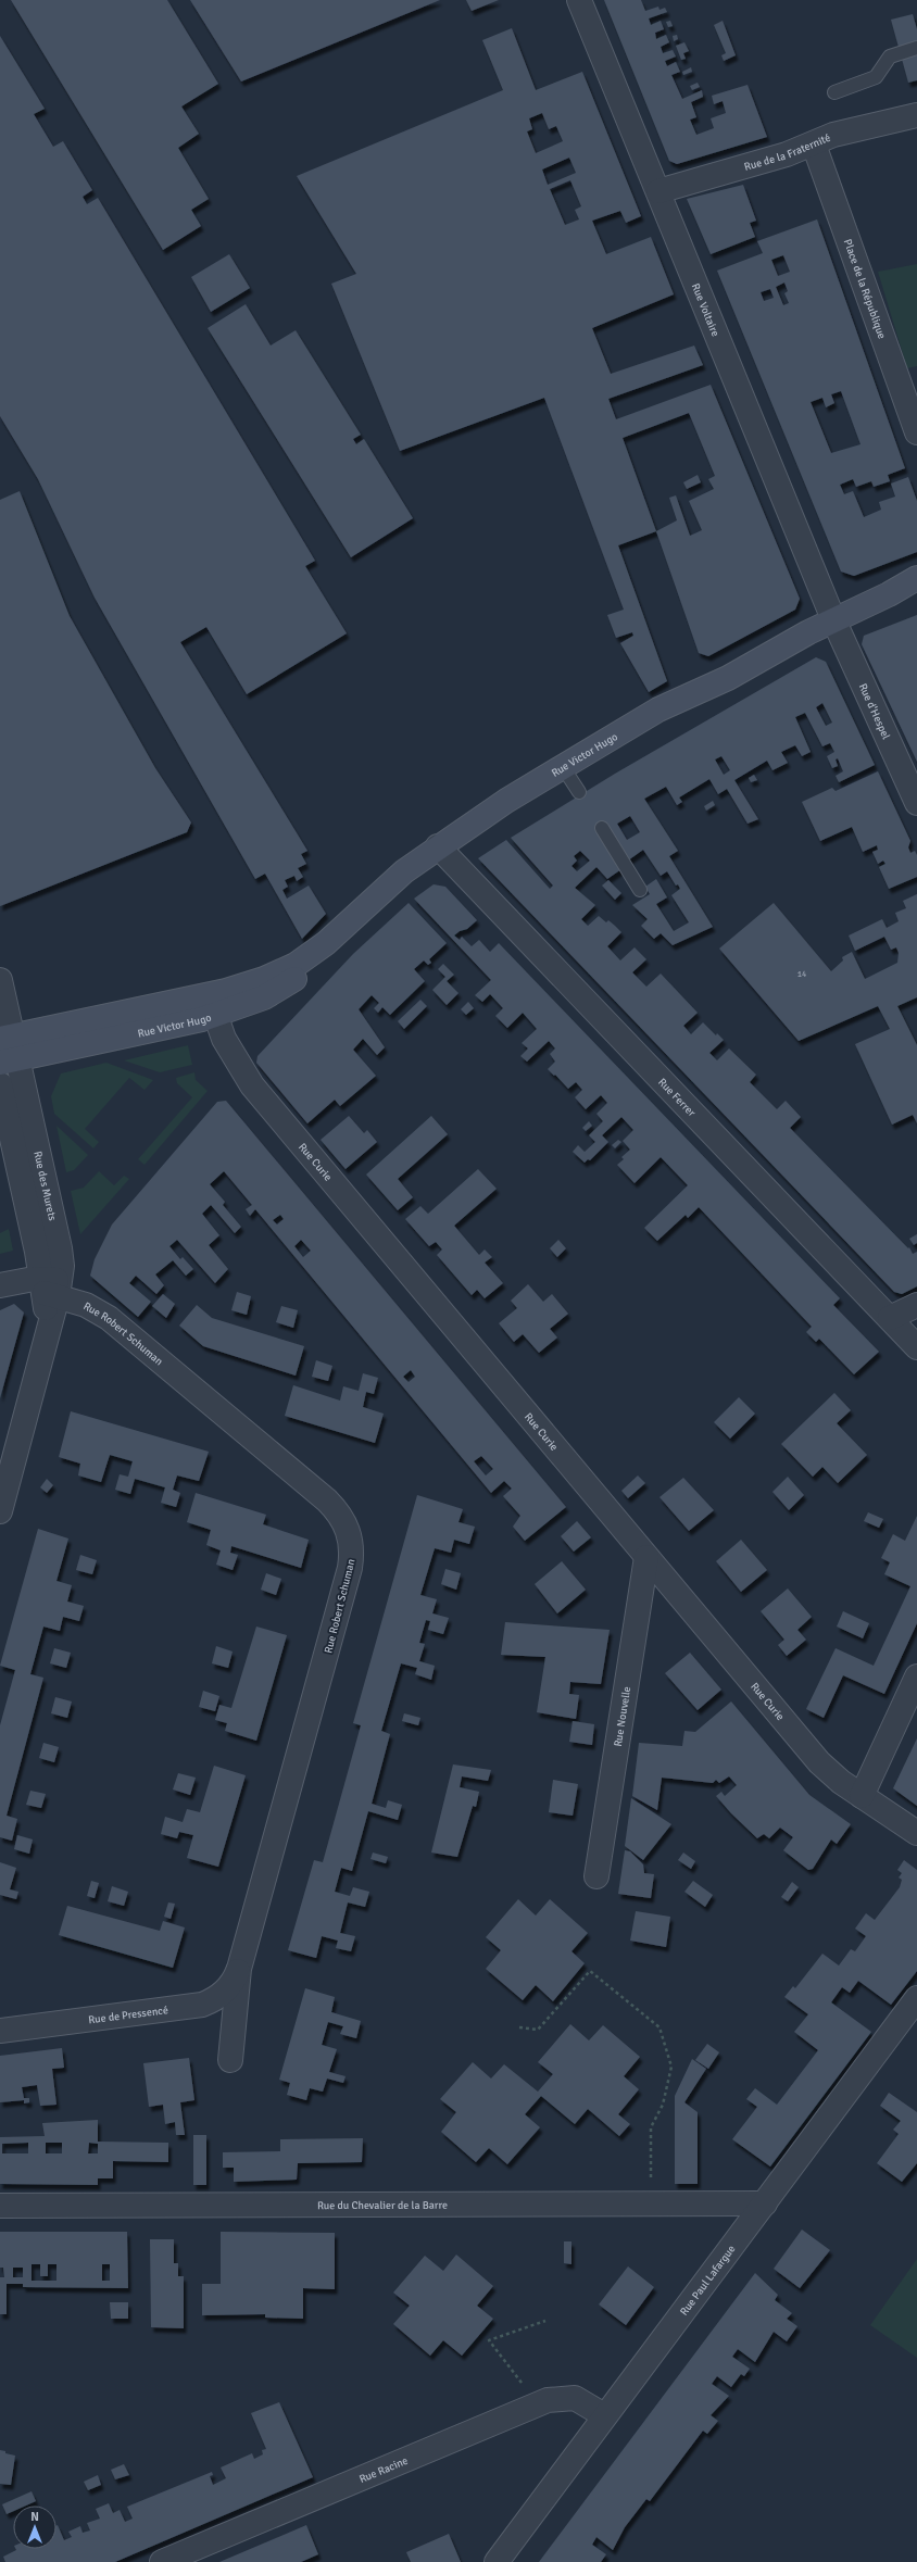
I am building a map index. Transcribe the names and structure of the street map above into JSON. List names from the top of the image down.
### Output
{
  "streets": {
    "main road": ["Rue Victor Hugo"],
    "street": [
      "Rue de la Fraternité",
      "Place de la République",
      "Rue Voltaire",
      "Rue d'Hespel",
      "Rue Ferrer",
      "Rue Curie",
      "Rue des Murets",
      "Rue Robert Schuman",
      "Rue Nouvelle",
      "Rue de Pressencé",
      "Rue du Chevalier de la Barre",
      "Rue Paul Lafargue",
      "Rue Racine"
    ]
  },
  "crossings": [
    ["Rue de la Fraternité", "Place de la République"],
    ["Rue de la Fraternité", "Rue Voltaire"],
    ["Rue Voltaire", "Rue d'Hespel"],
    ["Rue Voltaire", "Rue Victor Hugo"],
    ["Rue d'Hespel", "Rue Victor Hugo"],
    ["Rue Victor Hugo", "Rue Ferrer"],
    ["Rue Victor Hugo", "Rue Curie"],
    ["Rue Victor Hugo", "Rue des Murets"],
    ["Rue Curie", "Rue Nouvelle"],
    ["Rue des Murets", "Rue Robert Schuman"],
    ["Rue Robert Schuman", "Rue de Pressencé"],
    ["Rue du Chevalier de la Barre", "Rue Paul Lafargue"],
    ["Rue Paul Lafargue", "Rue Racine"]
  ],
  "house_numbers": ["14"],
  "north": "top"
}
